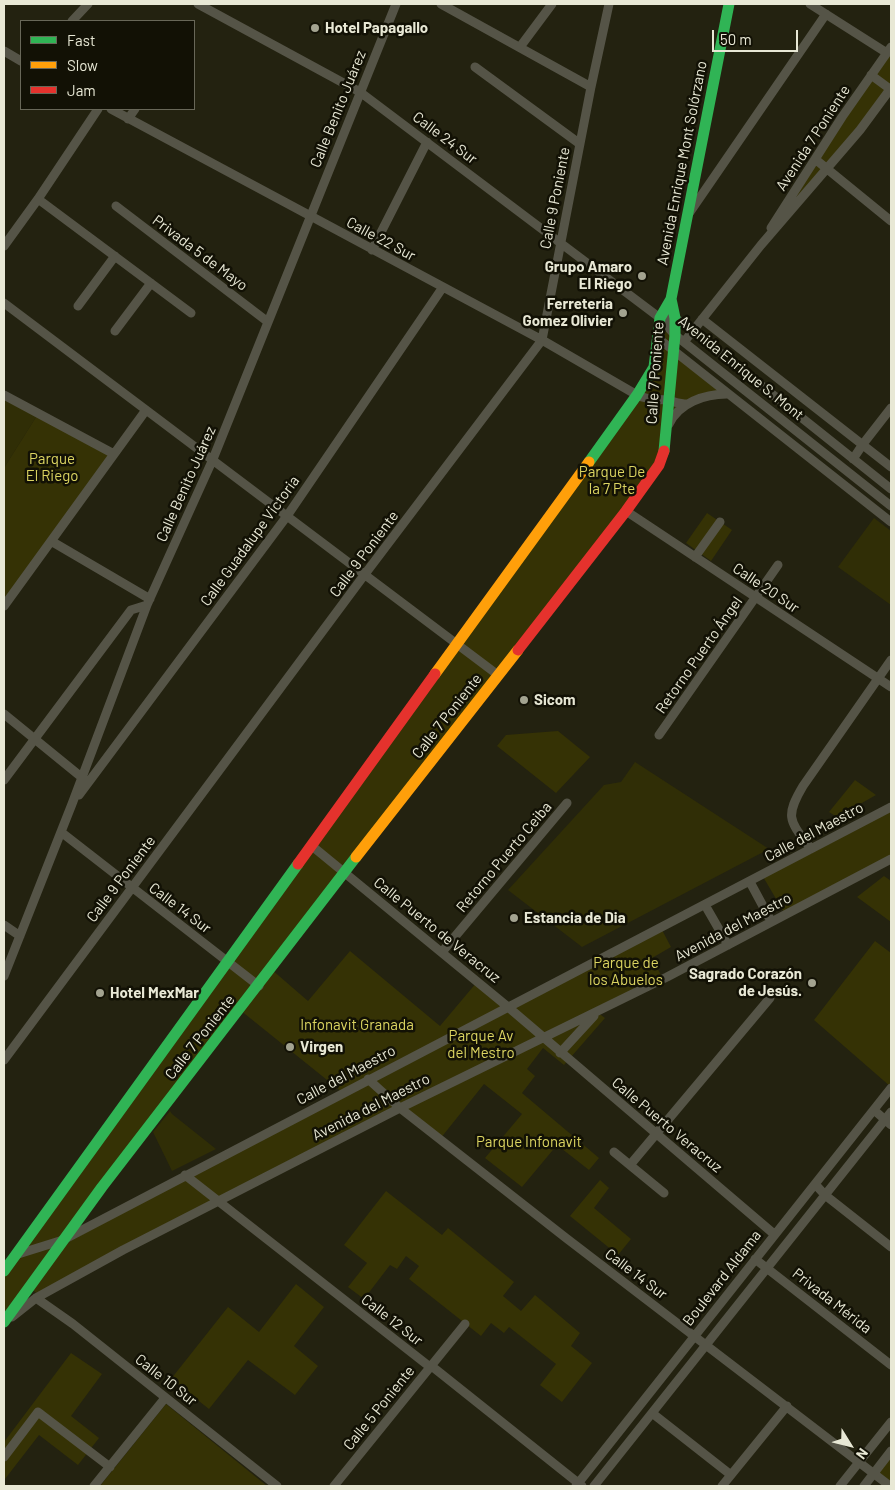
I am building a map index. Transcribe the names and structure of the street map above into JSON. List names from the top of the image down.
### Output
{
  "streets": {
    "main road": ["Avenida Enrique Mont Solórzano", "Calle 7 Poniente"],
    "street": [
      "Calle Benito Juárez",
      "Calle 24 Sur",
      "Avenida 7 Poniente",
      "Calle 9 Poniente",
      "Calle 22 Sur",
      "Privada 5 de Mayo",
      "Avenida Enrique S. Mont",
      "Calle Guadalupe Victoria",
      "Calle 20 Sur",
      "Retorno Puerto Ángel",
      "Calle del Maestro",
      "Retorno Puerto Ceiba",
      "Calle 14 Sur",
      "Avenida del Maestro",
      "Calle Puerto de Veracruz",
      "Calle Puerto Veracruz",
      "Boulevard Aldama",
      "Privada Mérida",
      "Calle 12 Sur",
      "Calle 10 Sur",
      "Calle 5 Poniente"
    ]
  },
  "crossings": [
    ["Calle Benito Juárez", "Calle 24 Sur"],
    ["Calle Benito Juárez", "Calle 22 Sur"],
    ["Calle Benito Juárez", "Privada 5 de Mayo"],
    ["Calle Benito Juárez", "Calle Guadalupe Victoria"],
    ["Calle Benito Juárez", "Calle 14 Sur"],
    ["Calle 24 Sur", "Calle 9 Poniente"],
    ["Calle 24 Sur", "Avenida Enrique S. Mont"],
    ["Calle 24 Sur", "Calle 7 Poniente"],
    ["Avenida 7 Poniente", "Avenida Enrique S. Mont"],
    ["Avenida 7 Poniente", "Calle 7 Poniente"],
    ["Avenida Enrique Mont Solórzano", "Calle 7 Poniente"],
    ["Calle 9 Poniente", "Calle 22 Sur"],
    ["Calle 9 Poniente", "Calle 14 Sur"],
    ["Calle 22 Sur", "Calle 7 Poniente"],
    ["Calle 22 Sur", "Calle Guadalupe Victoria"],
    ["Avenida Enrique S. Mont", "Calle 7 Poniente"],
    ["Calle 7 Poniente", "Calle 20 Sur"],
    ["Calle 7 Poniente", "Calle del Maestro"],
    ["Calle 7 Poniente", "Calle 14 Sur"],
    ["Calle 7 Poniente", "Avenida del Maestro"],
    ["Calle 7 Poniente", "Calle Puerto de Veracruz"],
    ["Calle 20 Sur", "Retorno Puerto Ángel"],
    ["Calle del Maestro", "Calle 14 Sur"],
    ["Calle del Maestro", "Calle Puerto de Veracruz"],
    ["Calle del Maestro", "Calle 12 Sur"],
    ["Retorno Puerto Ceiba", "Calle Puerto de Veracruz"],
    ["Calle 14 Sur", "Avenida del Maestro"],
    ["Calle 14 Sur", "Boulevard Aldama"],
    ["Avenida del Maestro", "Calle Puerto de Veracruz"],
    ["Avenida del Maestro", "Calle Puerto Veracruz"],
    ["Avenida del Maestro", "Calle 12 Sur"],
    ["Avenida del Maestro", "Calle 10 Sur"],
    ["Calle Puerto de Veracruz", "Calle Puerto Veracruz"],
    ["Calle Puerto Veracruz", "Boulevard Aldama"],
    ["Boulevard Aldama", "Privada Mérida"],
    ["Boulevard Aldama", "Calle 12 Sur"],
    ["Calle 12 Sur", "Calle 5 Poniente"]
  ],
  "parks": [
    "Parque El Riego",
    "Parque De la 7 Pte",
    "Parque de los Abuelos",
    "Infonavit Granada",
    "Parque Av del Mestro",
    "Parque Infonavit"
  ],
  "places": [
    "Hotel Papagallo",
    "Grupo Amaro El Riego",
    "Ferreteria Gomez Olivier",
    "Sicom",
    "Estancia de Dia",
    "Sagrado Corazón de Jesús.",
    "Hotel MexMar",
    "Virgen"
  ],
  "legend": ["Fast", "Slow", "Jam"],
  "scale_bar": "50 m",
  "north": "bottom right"
}
